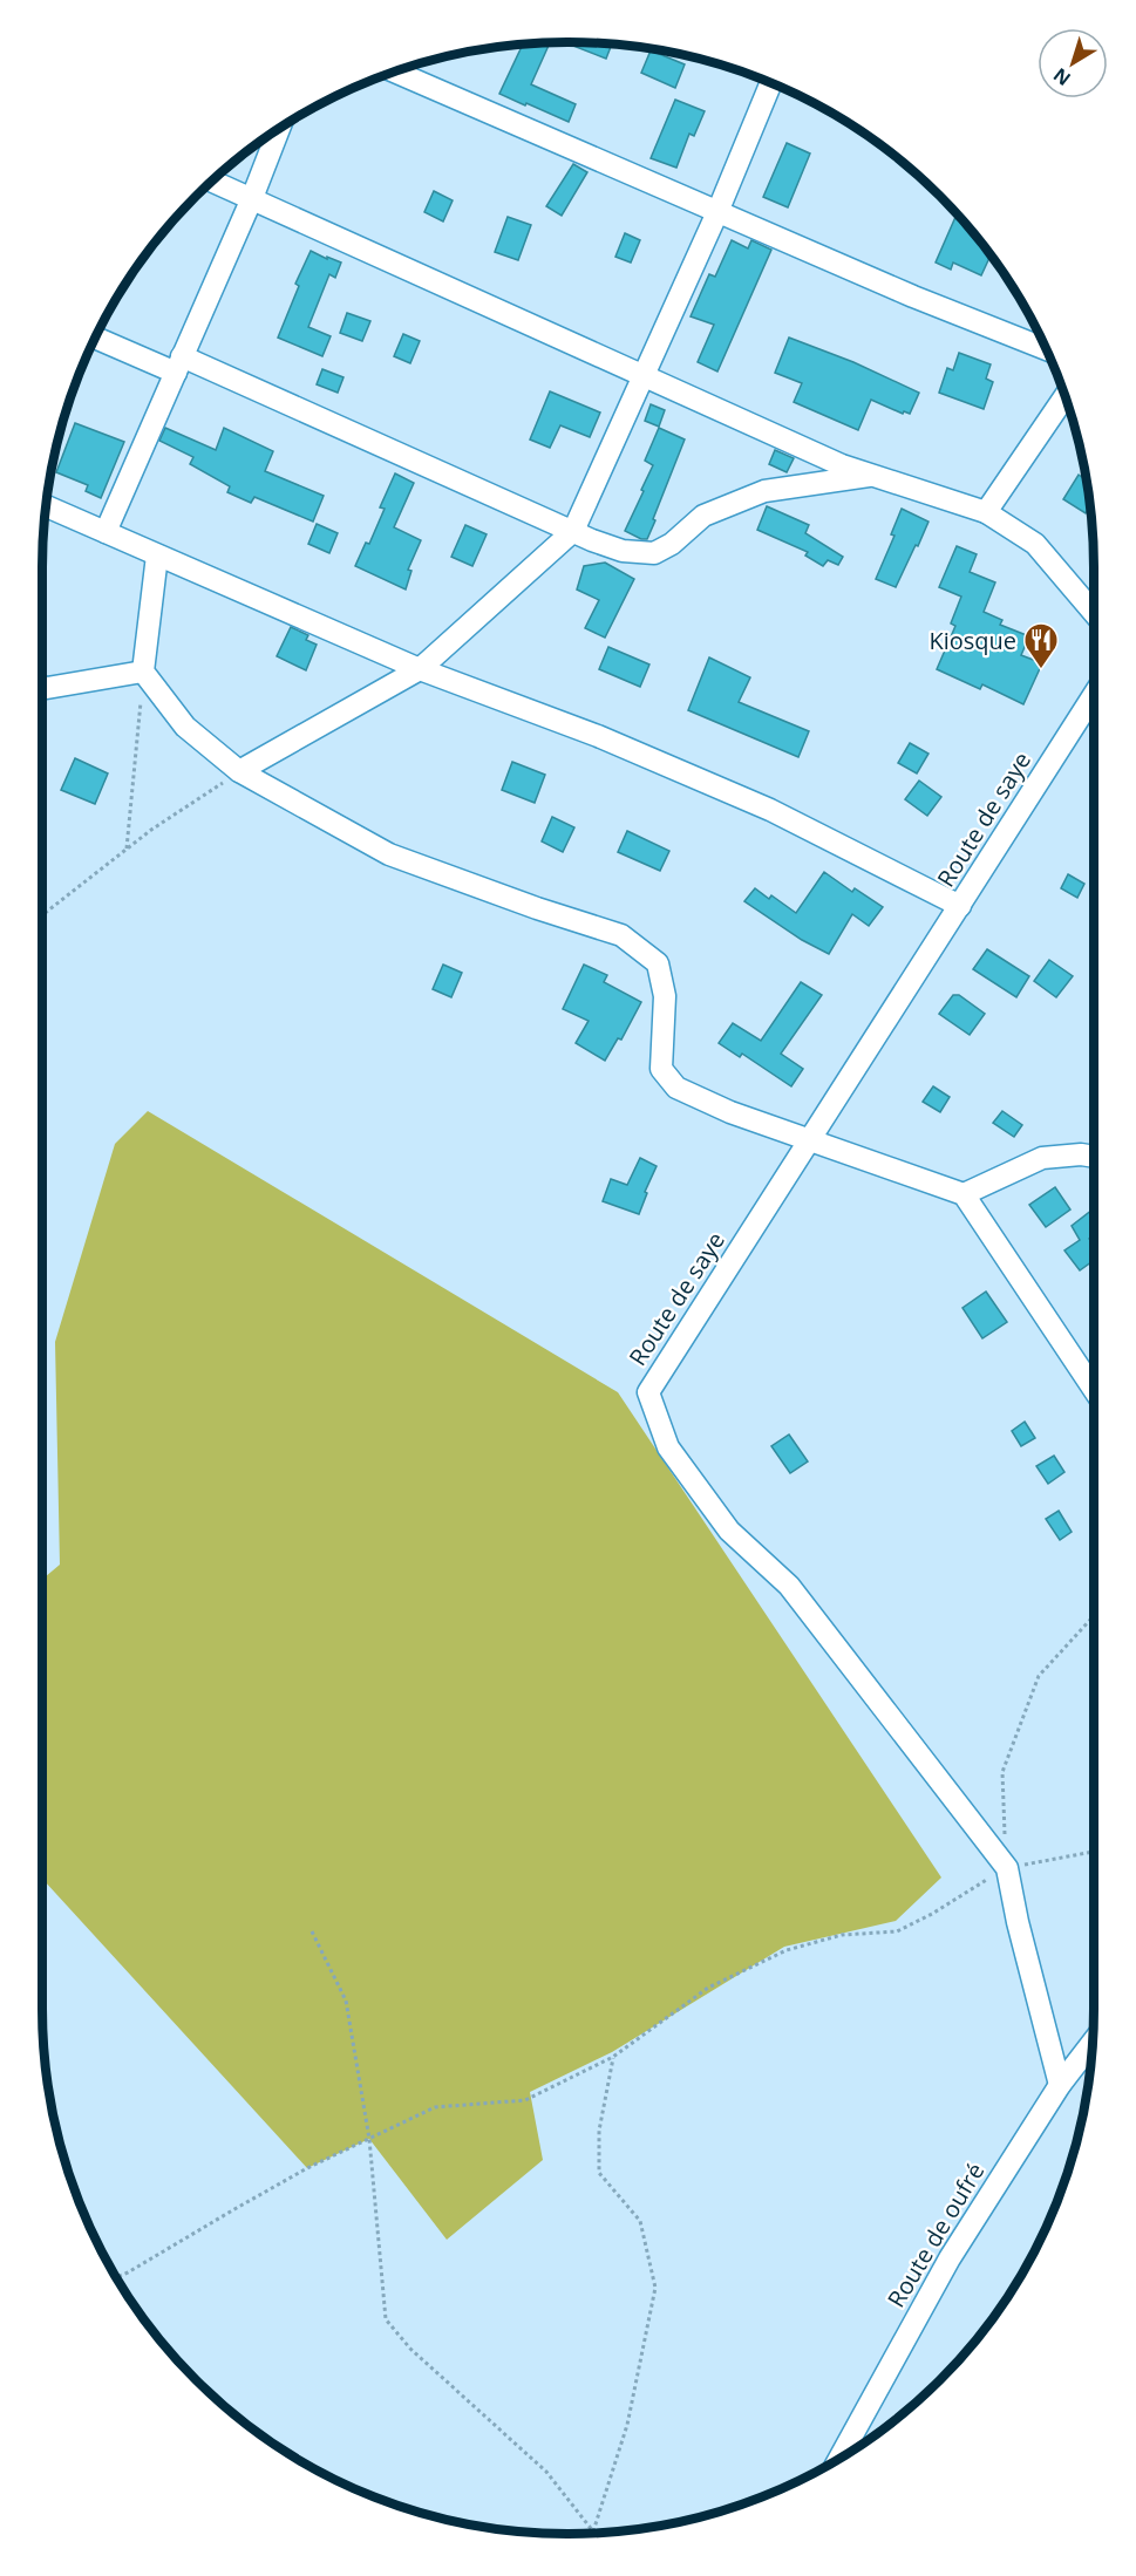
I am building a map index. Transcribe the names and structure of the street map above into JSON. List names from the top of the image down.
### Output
{
  "streets": {
    "street": ["Route de saye", "Route de oufré"]
  },
  "crossings": [
    ["Route de saye", "Route de oufré"]
  ],
  "places": {
    "restaurant": ["Kiosque"]
  },
  "north": "bottom left"
}
